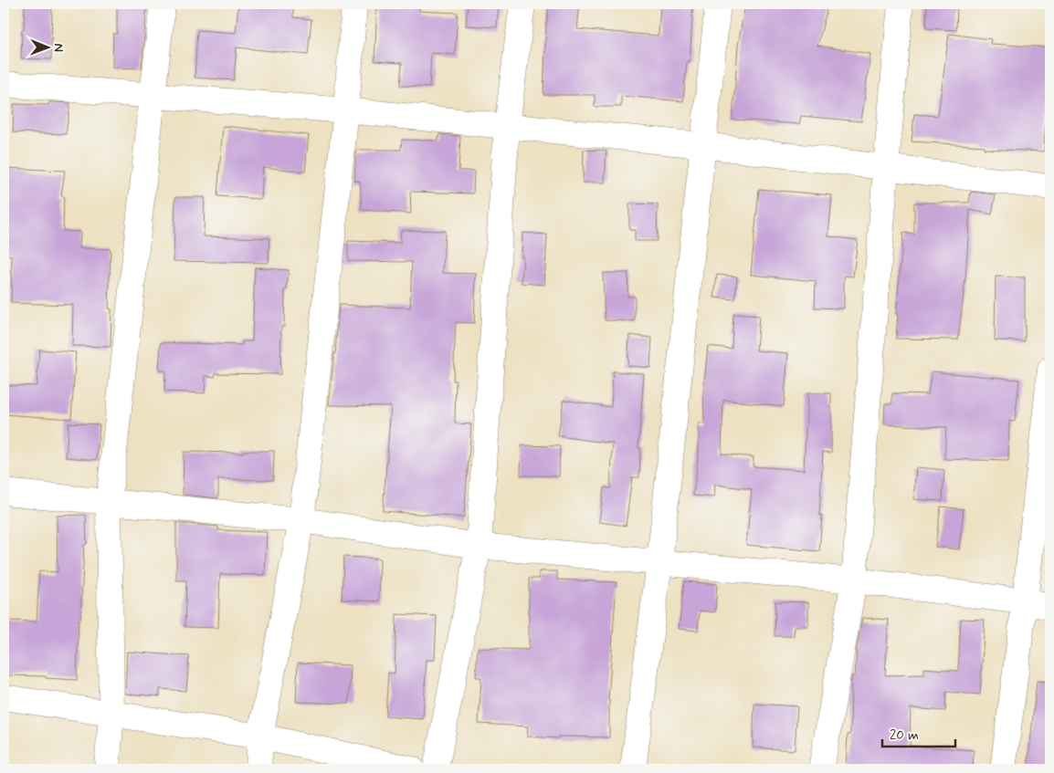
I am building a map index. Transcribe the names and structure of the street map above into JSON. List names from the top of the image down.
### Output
{
  "scale_bar": "20 m",
  "north": "right"
}
